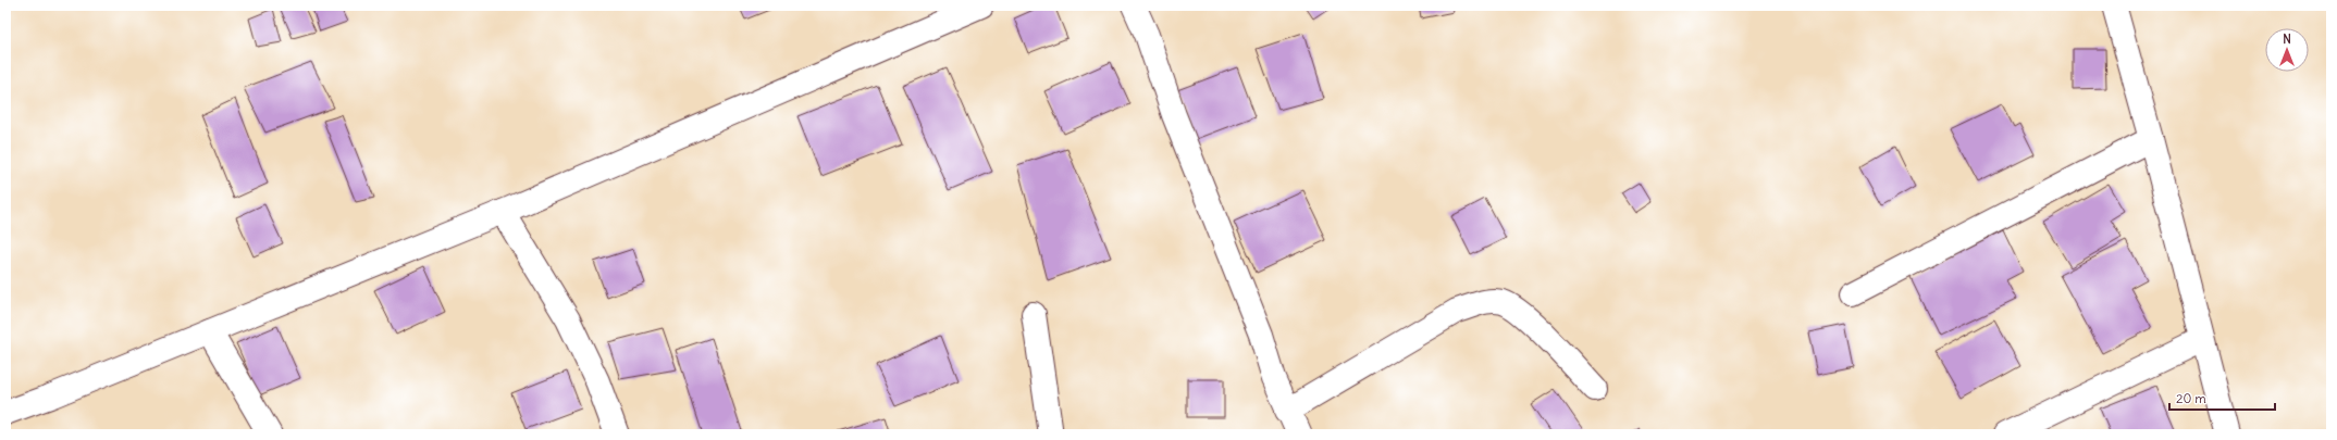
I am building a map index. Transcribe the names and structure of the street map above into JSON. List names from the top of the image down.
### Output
{
  "scale_bar": "20 m",
  "north": "top"
}
